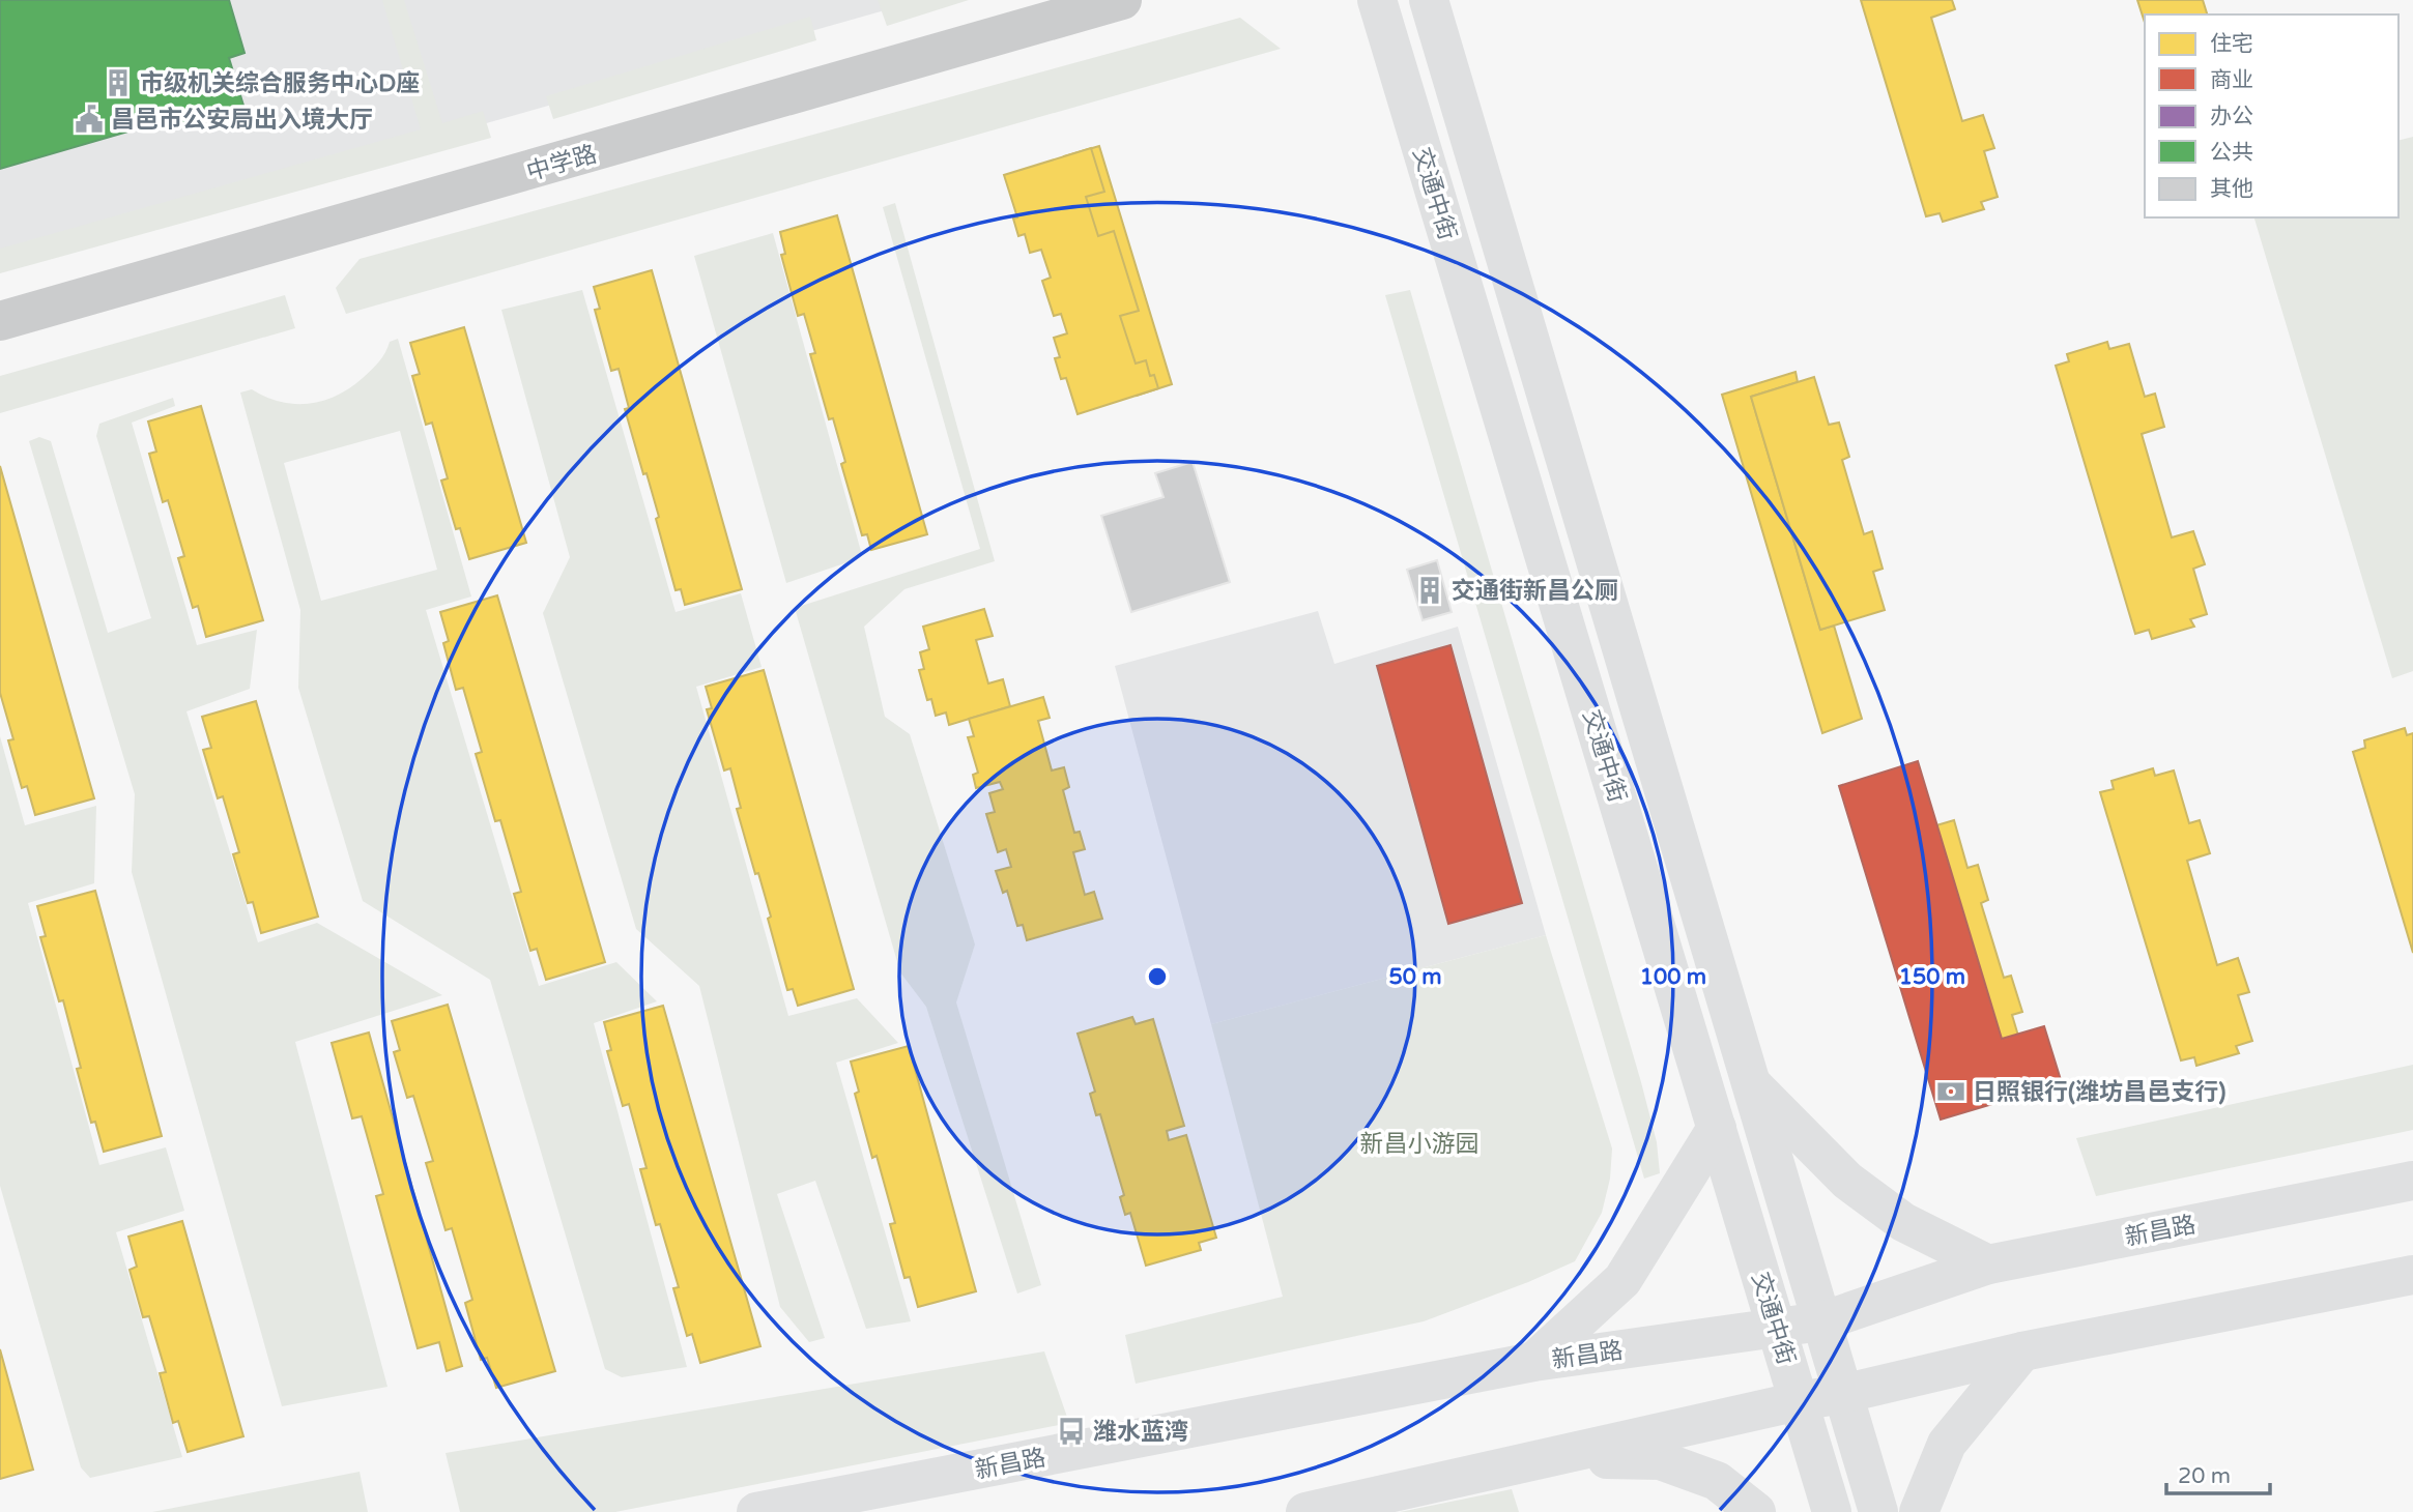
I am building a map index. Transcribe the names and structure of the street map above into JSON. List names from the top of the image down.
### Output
{
  "streets": {
    "main road": ["交通中街", "新昌路"],
    "street": ["中学路"]
  },
  "crossings": [
    ["交通中街", "新昌路"]
  ],
  "parks": ["新昌小游园"],
  "places": {
    "building": ["市级机关综合服务中心D座", "交通街新昌公厕"],
    "public building": ["昌邑市公安局出入境大厅"],
    "bank": ["日照银行(潍坊昌邑支行)"],
    "bus stop": ["潍水蓝湾"]
  },
  "legend": [
    "住宅",
    "商业",
    "办公",
    "公共",
    "其他"
  ],
  "scale_bar": "20 m",
  "rings": ["50 m", "100 m", "150 m"]
}
